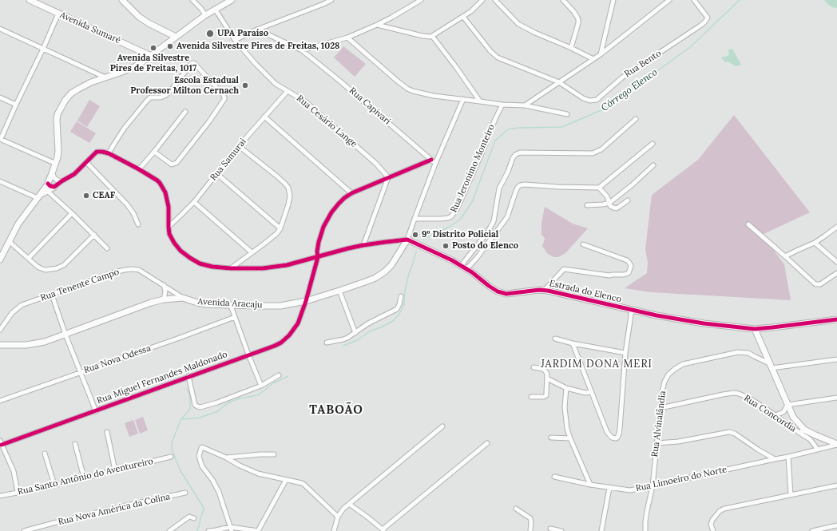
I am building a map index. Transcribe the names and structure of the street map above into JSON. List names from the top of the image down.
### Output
{
  "streets": {
    "street": [
      "Avenida Sumaré",
      "Rua Bento",
      "Rua Capivari",
      "Rua Cesário Lange",
      "Rua Samurai",
      "Rua Jeronimo Monteiro",
      "Rua Tenente Campo",
      "Estrada do Elenco",
      "Avenida Aracaju",
      "Rua Nova Odessa",
      "Rua Miguel Fernandes Maldonado",
      "Rua Concordia",
      "Rua Alvinalândia",
      "Rua Santo Antônio do Aventureiro",
      "Rua Limoeiro do Norte",
      "Rua Nova América da Colina"
    ]
  },
  "crossings": [
    ["Rua Capivari", "Rua Miguel Fernandes Maldonado"],
    ["Rua Cesário Lange", "Rua Samurai"],
    ["Rua Cesário Lange", "Rua Miguel Fernandes Maldonado"],
    ["Rua Tenente Campo", "Avenida Aracaju"],
    ["Estrada do Elenco", "Avenida Aracaju"],
    ["Avenida Aracaju", "Rua Miguel Fernandes Maldonado"],
    ["Rua Concordia", "Rua Alvinalândia"],
    ["Rua Alvinalândia", "Rua Limoeiro do Norte"]
  ],
  "districts": ["JARDIM DONA MERI", "TABOÃO"],
  "water": ["Córrego Elenco"],
  "places": [
    "UPA Paraíso",
    "Avenida Silvestre Pires de Freitas, 1028",
    "Avenida Silvestre Pires de Freitas, 1017",
    "Escola Estadual Professor Milton Cernach",
    "CEAF",
    "9º Distrito Policial",
    "Posto do Elenco"
  ]
}
